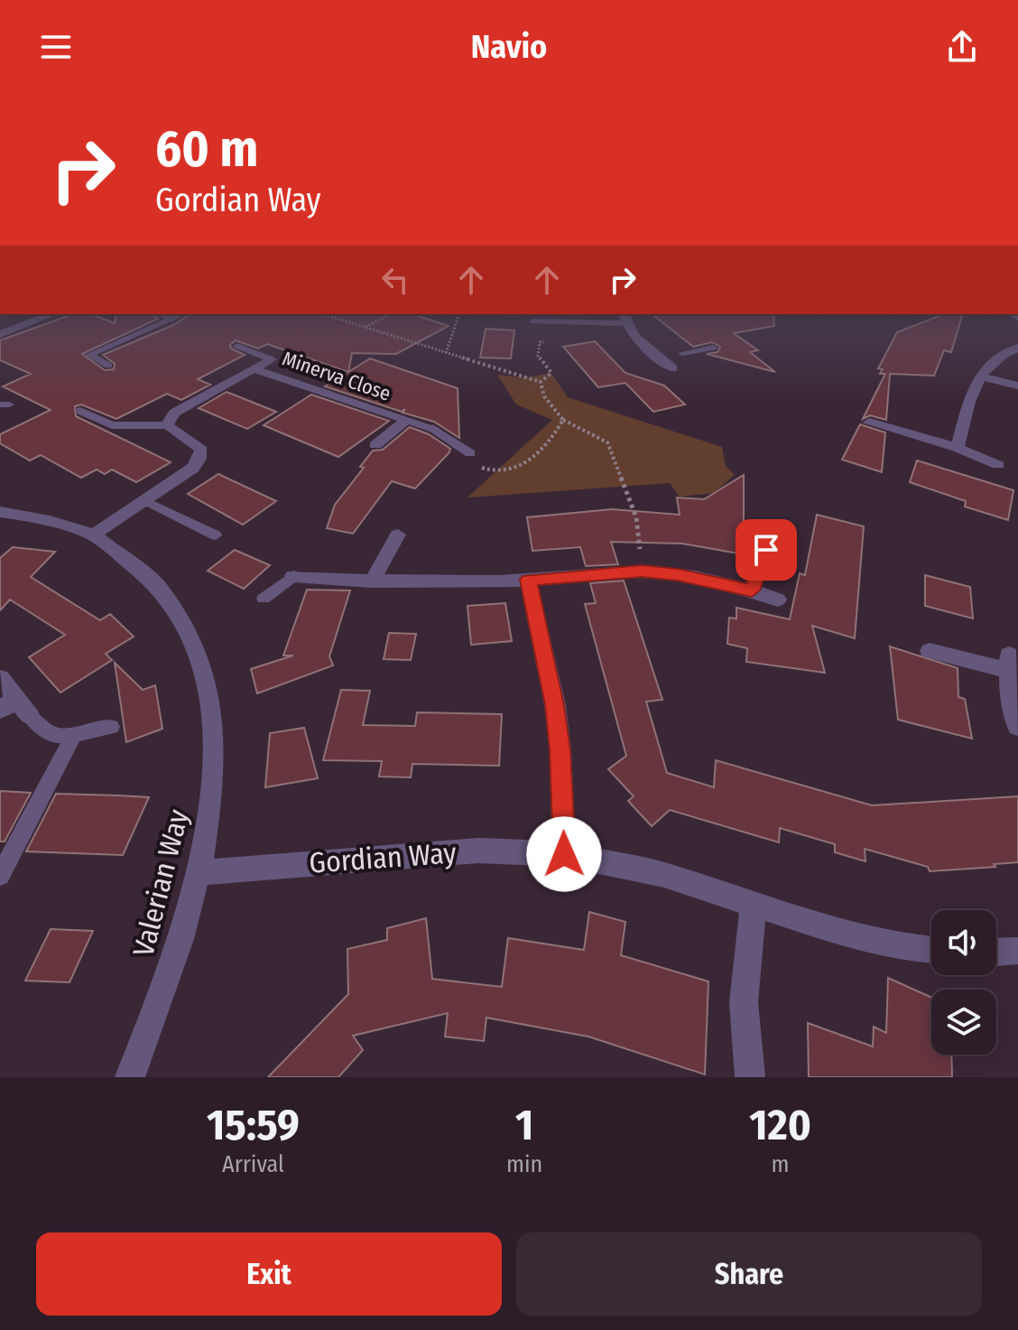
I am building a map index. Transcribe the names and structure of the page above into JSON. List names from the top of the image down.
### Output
{
  "streets": {
    "street": ["Minerva Close", "Gordian Way", "Valerian Way"]
  },
  "crossings": [
    ["Gordian Way", "Valerian Way"]
  ],
  "page": {
    "header": "Navio",
    "turn": ["60 m", "Gordian Way"],
    "eta": [
      "15:59",
      "Arrival",
      "1",
      "min",
      "120",
      "m"
    ],
    "buttons": ["Exit", "Share"]
  }
}
